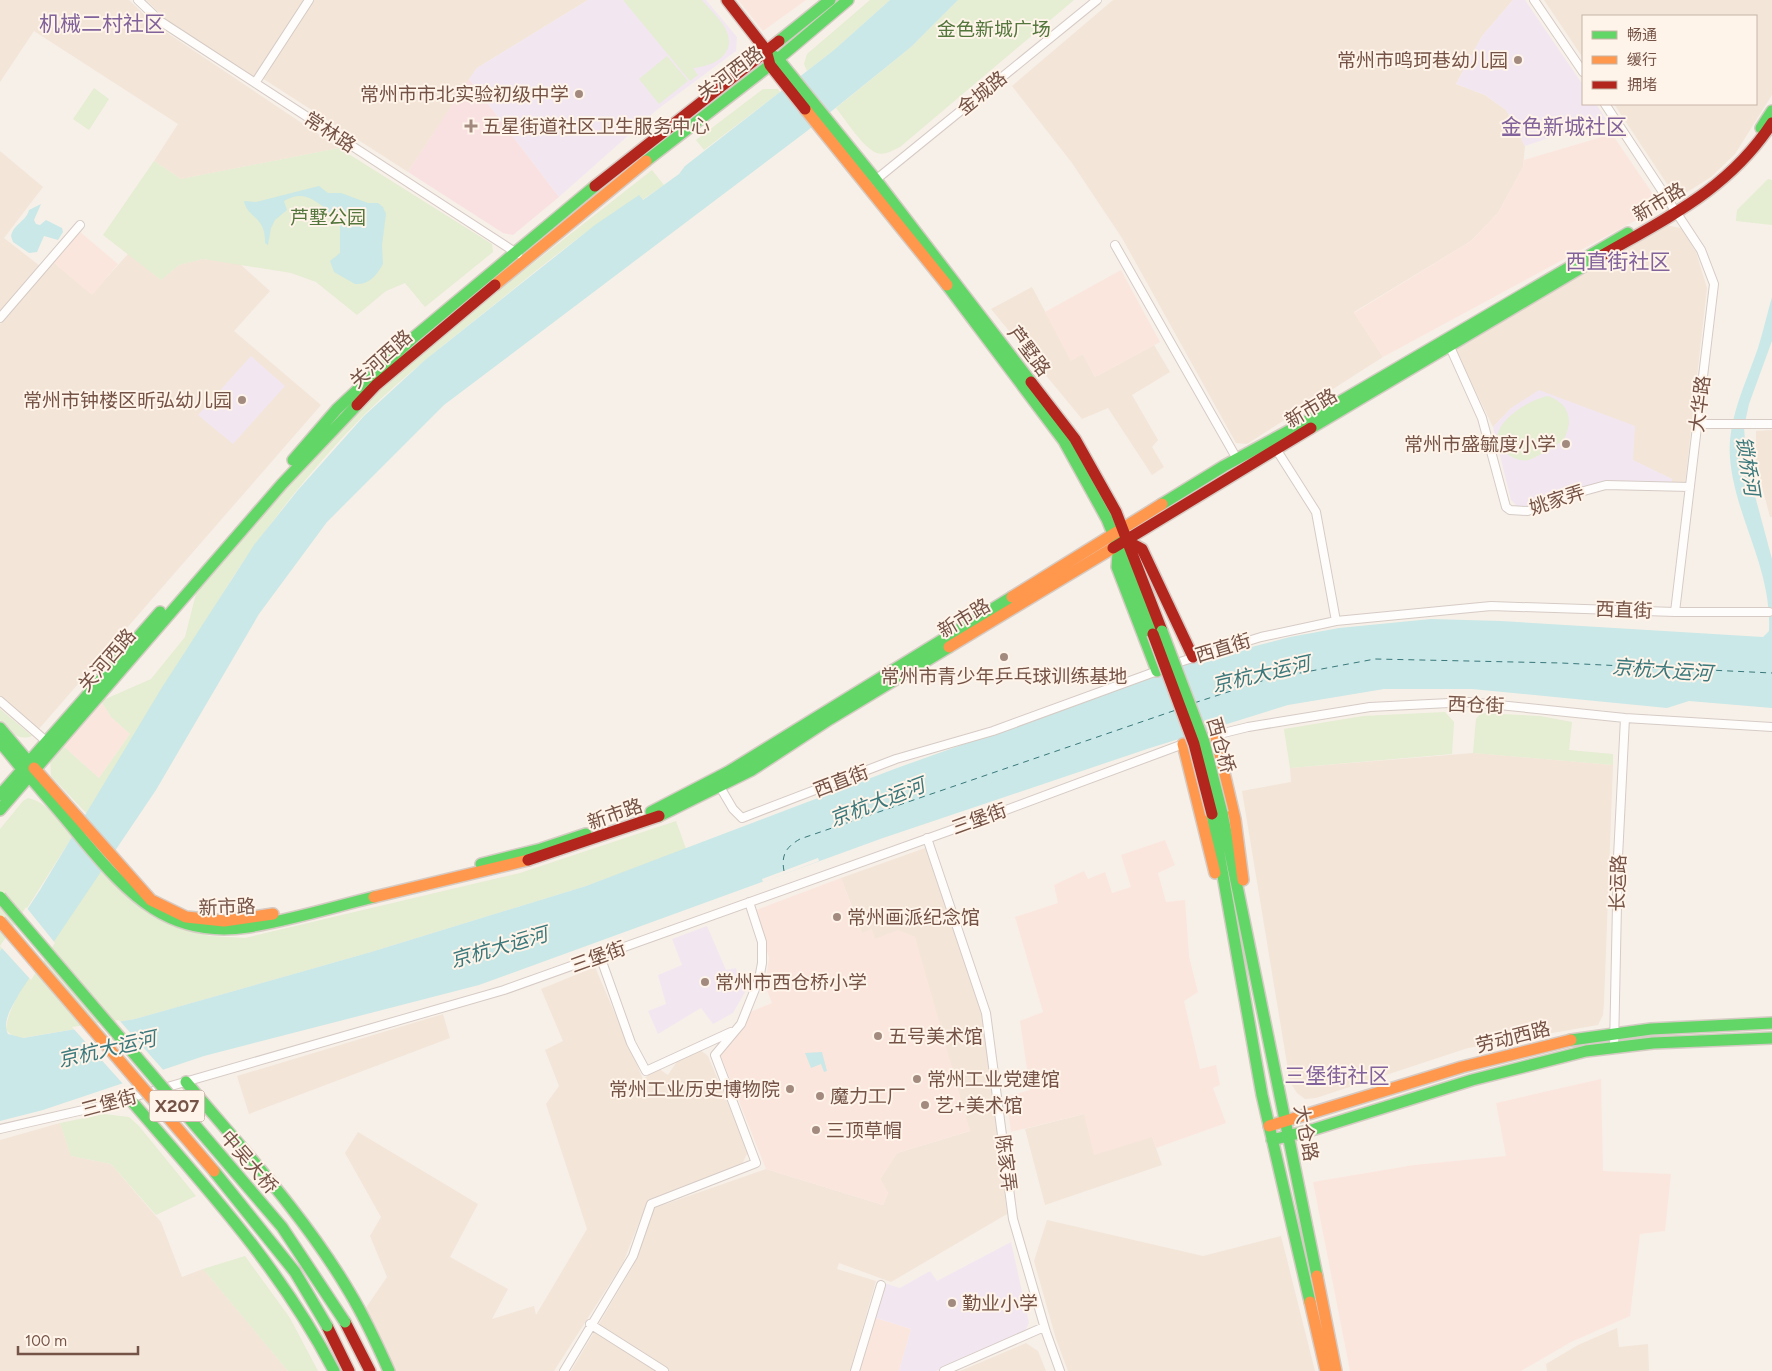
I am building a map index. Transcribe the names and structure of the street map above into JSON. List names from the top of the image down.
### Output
{
  "streets": {
    "main road": [
      "关河西路",
      "新市路",
      "芦墅路",
      "西仓桥",
      "劳动西路",
      "X207",
      "大仓路",
      "中吴大桥"
    ],
    "street": [
      "金城路",
      "常林路",
      "大华路",
      "姚家弄",
      "西直街",
      "西仓街",
      "三堡街",
      "长运路",
      "陈家弄"
    ]
  },
  "crossings": [
    ["关河西路", "常林路"],
    ["关河西路", "芦墅路"],
    ["金城路", "芦墅路"],
    ["新市路", "芦墅路"],
    ["新市路", "大华路"],
    ["新市路", "姚家弄"],
    ["新市路", "西直街"],
    ["芦墅路", "西仓桥"],
    ["大华路", "姚家弄"],
    ["大华路", "西直街"],
    ["西仓街", "三堡街"],
    ["西仓街", "长运路"],
    ["西仓桥", "大仓路"],
    ["三堡街", "陈家弄"],
    ["长运路", "劳动西路"],
    ["劳动西路", "大仓路"]
  ],
  "districts": [
    "机械二村社区",
    "金色新城社区",
    "西直街社区",
    "三堡街社区"
  ],
  "water": ["锁桥河", "京杭大运河"],
  "parks": ["金色新城广场", "芦墅公园"],
  "places": {
    "other": [
      "常州市鸣珂巷幼儿园",
      "常州市市北实验初级中学",
      "常州市钟楼区昕弘幼儿园",
      "常州市盛毓度小学",
      "常州市青少年乒乓球训练基地",
      "常州画派纪念馆",
      "常州市西仓桥小学",
      "五号美术馆",
      "常州工业党建馆",
      "常州工业历史博物院",
      "魔力工厂",
      "艺+美术馆",
      "三顶草帽",
      "勤业小学"
    ],
    "health": ["五星街道社区卫生服务中心"]
  },
  "legend": ["畅通", "缓行", "拥堵"],
  "scale_bar": "100 m"
}
